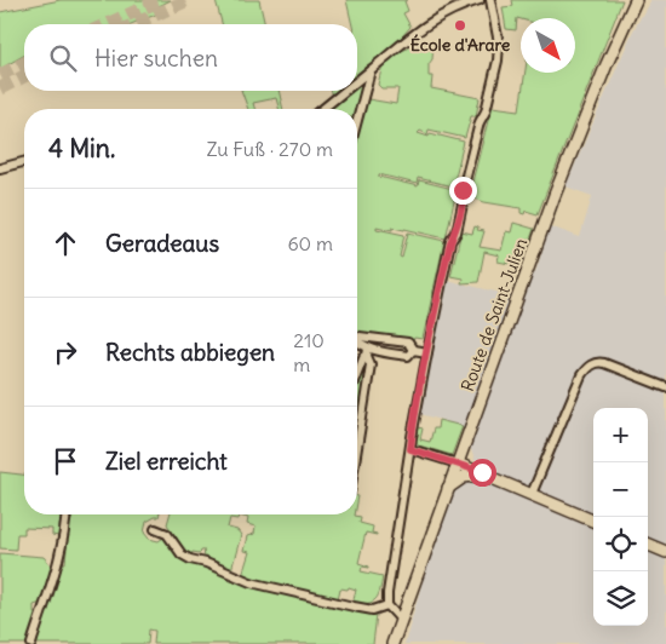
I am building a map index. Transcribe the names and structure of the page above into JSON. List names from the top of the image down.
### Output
{
  "streets": {
    "main road": ["Route de Saint-Julien"]
  },
  "places": ["École d'Arare"],
  "north": "bottom right",
  "page": {
    "search": "Hier suchen",
    "heading": ["4 Min.", "Zu Fuß · 270 m"],
    "list": [
      ["Geradeaus", "60 m"],
      ["Rechts abbiegen", "210 m"],
      "Ziel erreicht"
    ],
    "map_buttons": ["+", "−"]
  }
}
